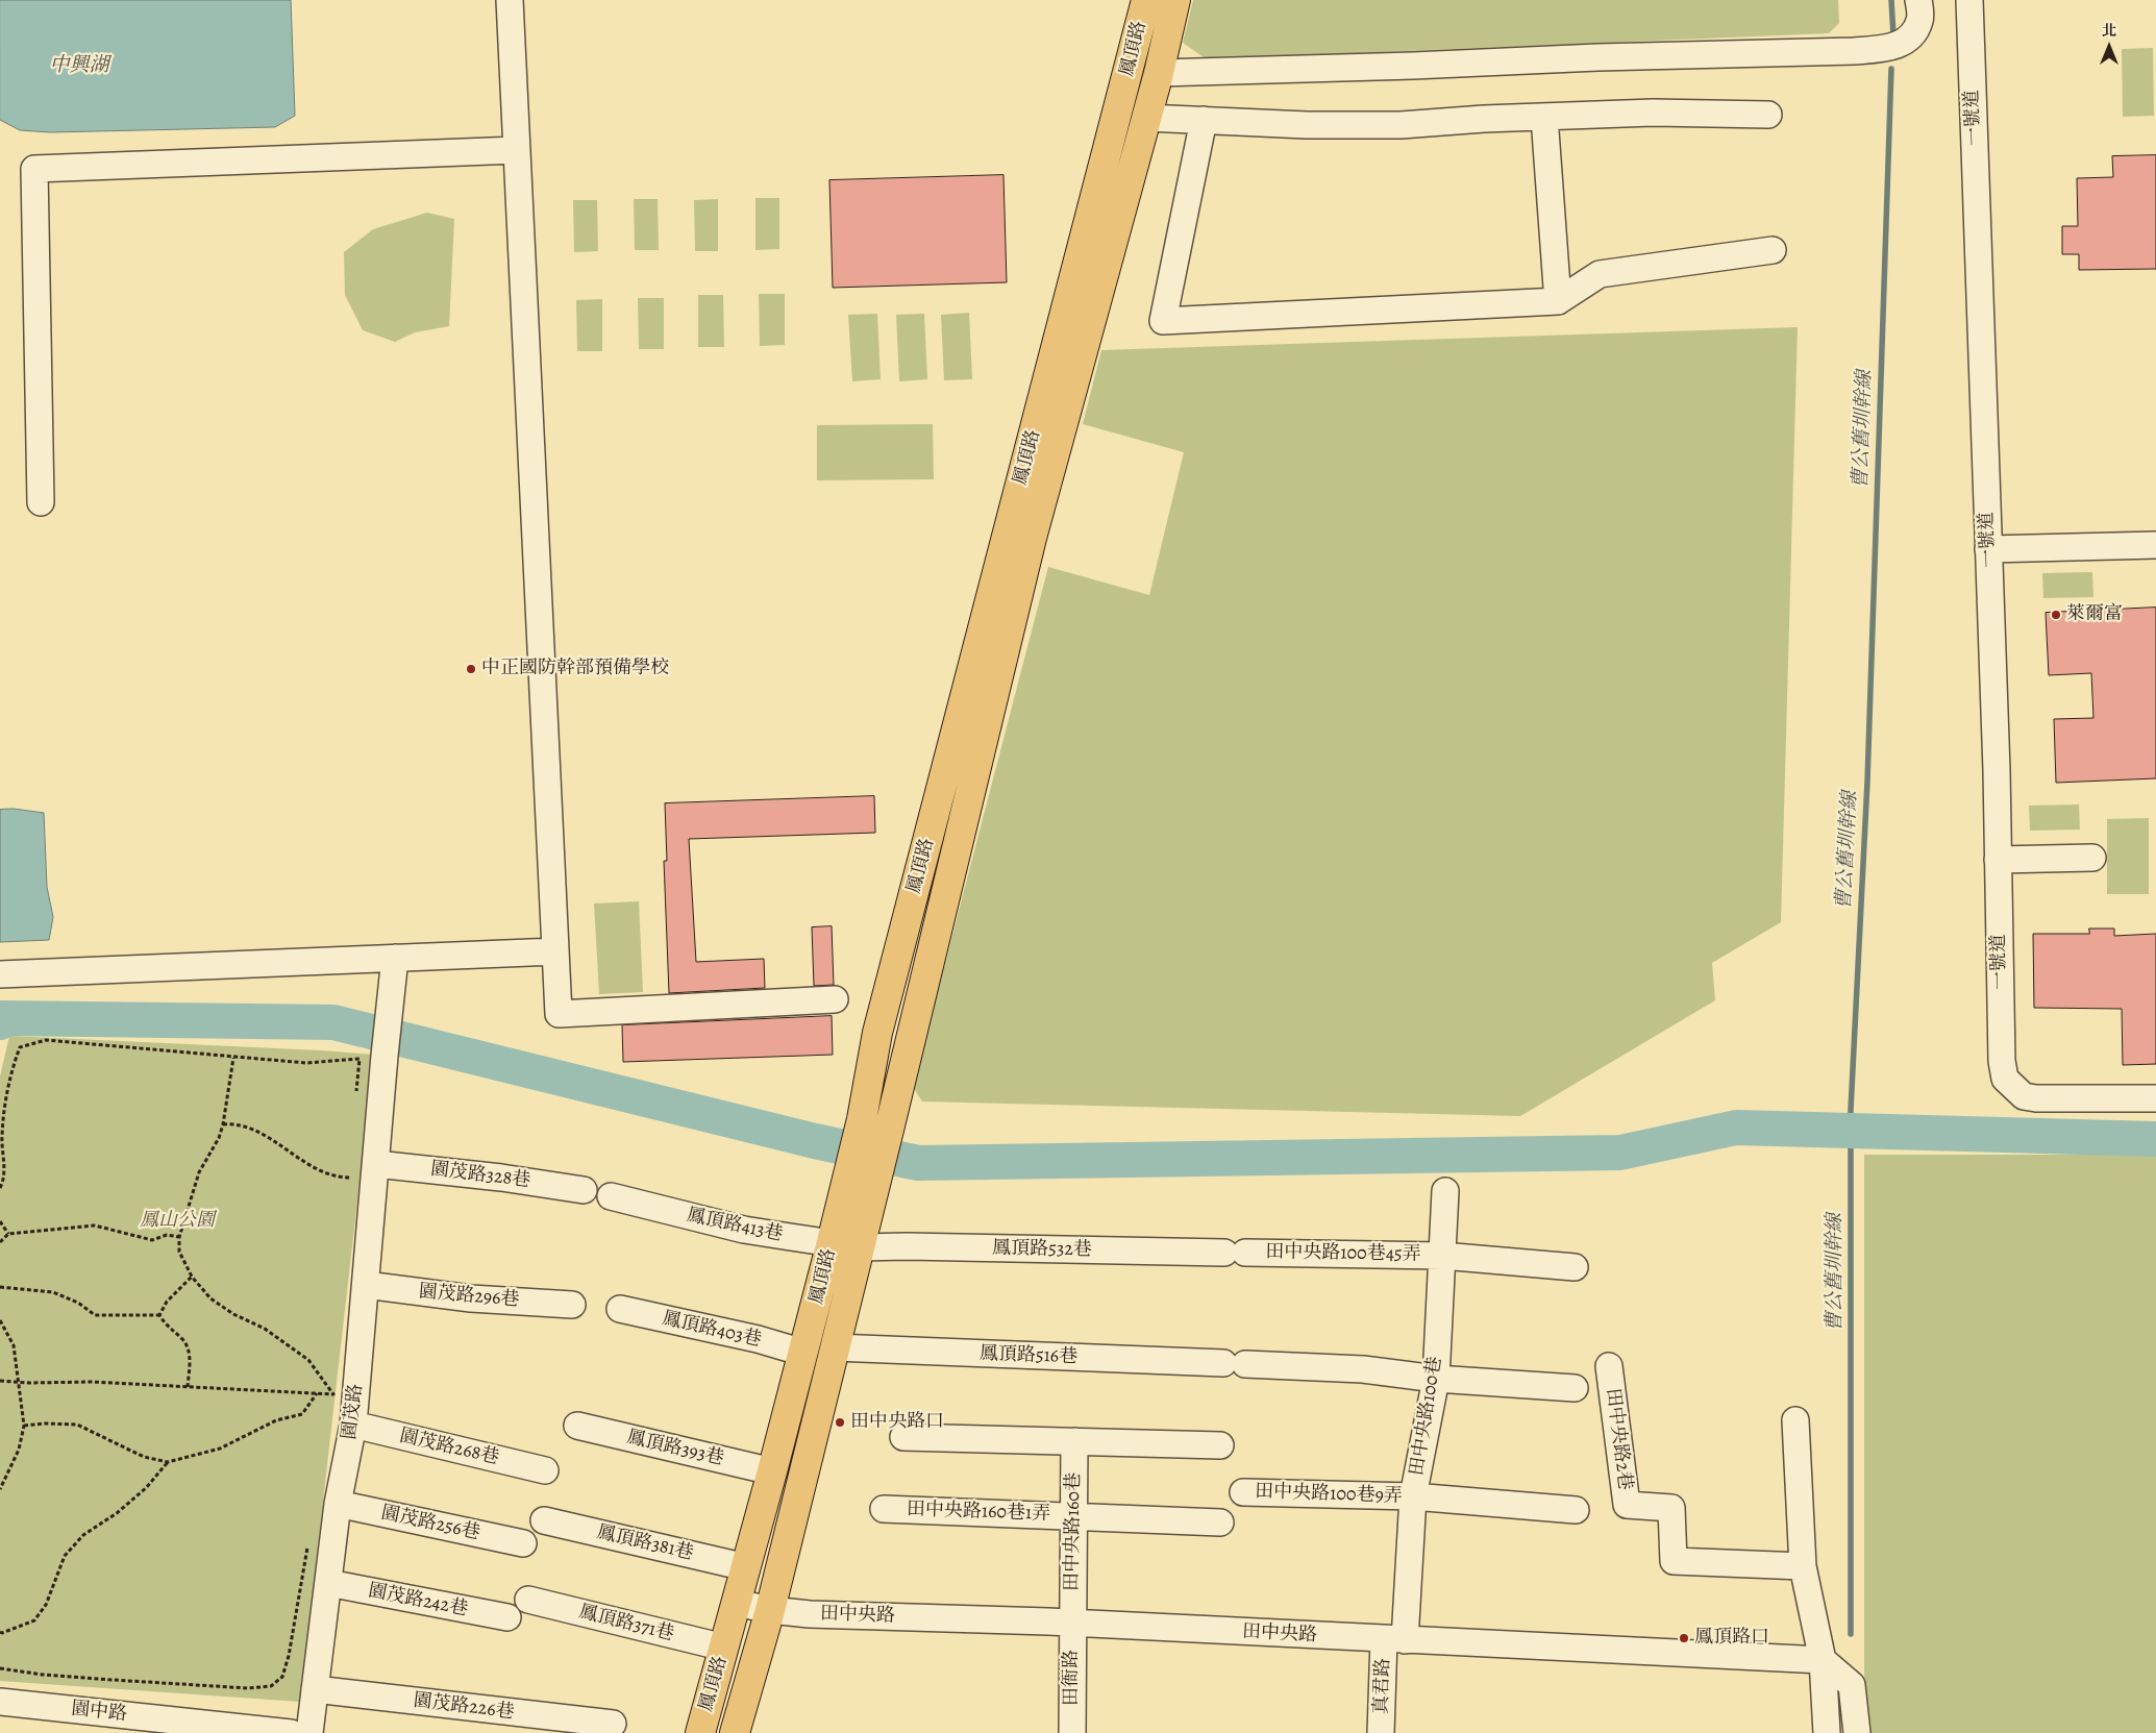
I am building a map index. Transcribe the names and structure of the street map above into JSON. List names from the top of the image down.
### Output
{
  "streets": {
    "main road": ["鳳頂路"],
    "street": [
      "一號道",
      "園茂路328巷",
      "鳳頂路413巷",
      "鳳頂路532巷",
      "田中央路100巷45弄",
      "園茂路296巷",
      "鳳頂路403巷",
      "鳳頂路516巷",
      "園茂路",
      "田中央路100巷",
      "田中央路2巷",
      "園茂路268巷",
      "鳳頂路393巷",
      "田中央路100巷9弄",
      "田中央路160巷1弄",
      "園茂路256巷",
      "田中央路160巷",
      "鳳頂路381巷",
      "園茂路242巷",
      "田中央路",
      "鳳頂路371巷",
      "田衙路",
      "真君路",
      "園茂路226巷",
      "園中路"
    ]
  },
  "crossings": [
    ["鳳頂路", "鳳頂路413巷"],
    ["鳳頂路", "鳳頂路532巷"],
    ["鳳頂路", "鳳頂路403巷"],
    ["鳳頂路", "鳳頂路516巷"],
    ["鳳頂路", "鳳頂路393巷"],
    ["鳳頂路", "鳳頂路381巷"],
    ["鳳頂路", "田中央路"],
    ["鳳頂路", "鳳頂路371巷"],
    ["園茂路328巷", "園茂路"],
    ["鳳頂路413巷", "鳳頂路532巷"],
    ["鳳頂路532巷", "田中央路100巷45弄"],
    ["田中央路100巷45弄", "田中央路100巷"],
    ["園茂路296巷", "園茂路"],
    ["鳳頂路516巷", "田中央路100巷"],
    ["園茂路", "園茂路268巷"],
    ["園茂路", "園茂路256巷"],
    ["園茂路", "園茂路242巷"],
    ["園茂路", "園茂路226巷"],
    ["田中央路100巷", "田中央路100巷9弄"],
    ["田中央路100巷", "田中央路"],
    ["田中央路100巷", "真君路"],
    ["田中央路160巷1弄", "田中央路160巷"],
    ["田中央路160巷", "田中央路"],
    ["田中央路160巷", "田衙路"],
    ["田中央路", "田衙路"],
    ["田中央路", "真君路"]
  ],
  "water": ["中興湖", "曹公舊圳幹線"],
  "parks": ["鳳山公園"],
  "places": [
    "萊爾富",
    "中正國防幹部預備學校",
    "田中央路口",
    "鳳頂路口"
  ],
  "north": "top"
}
